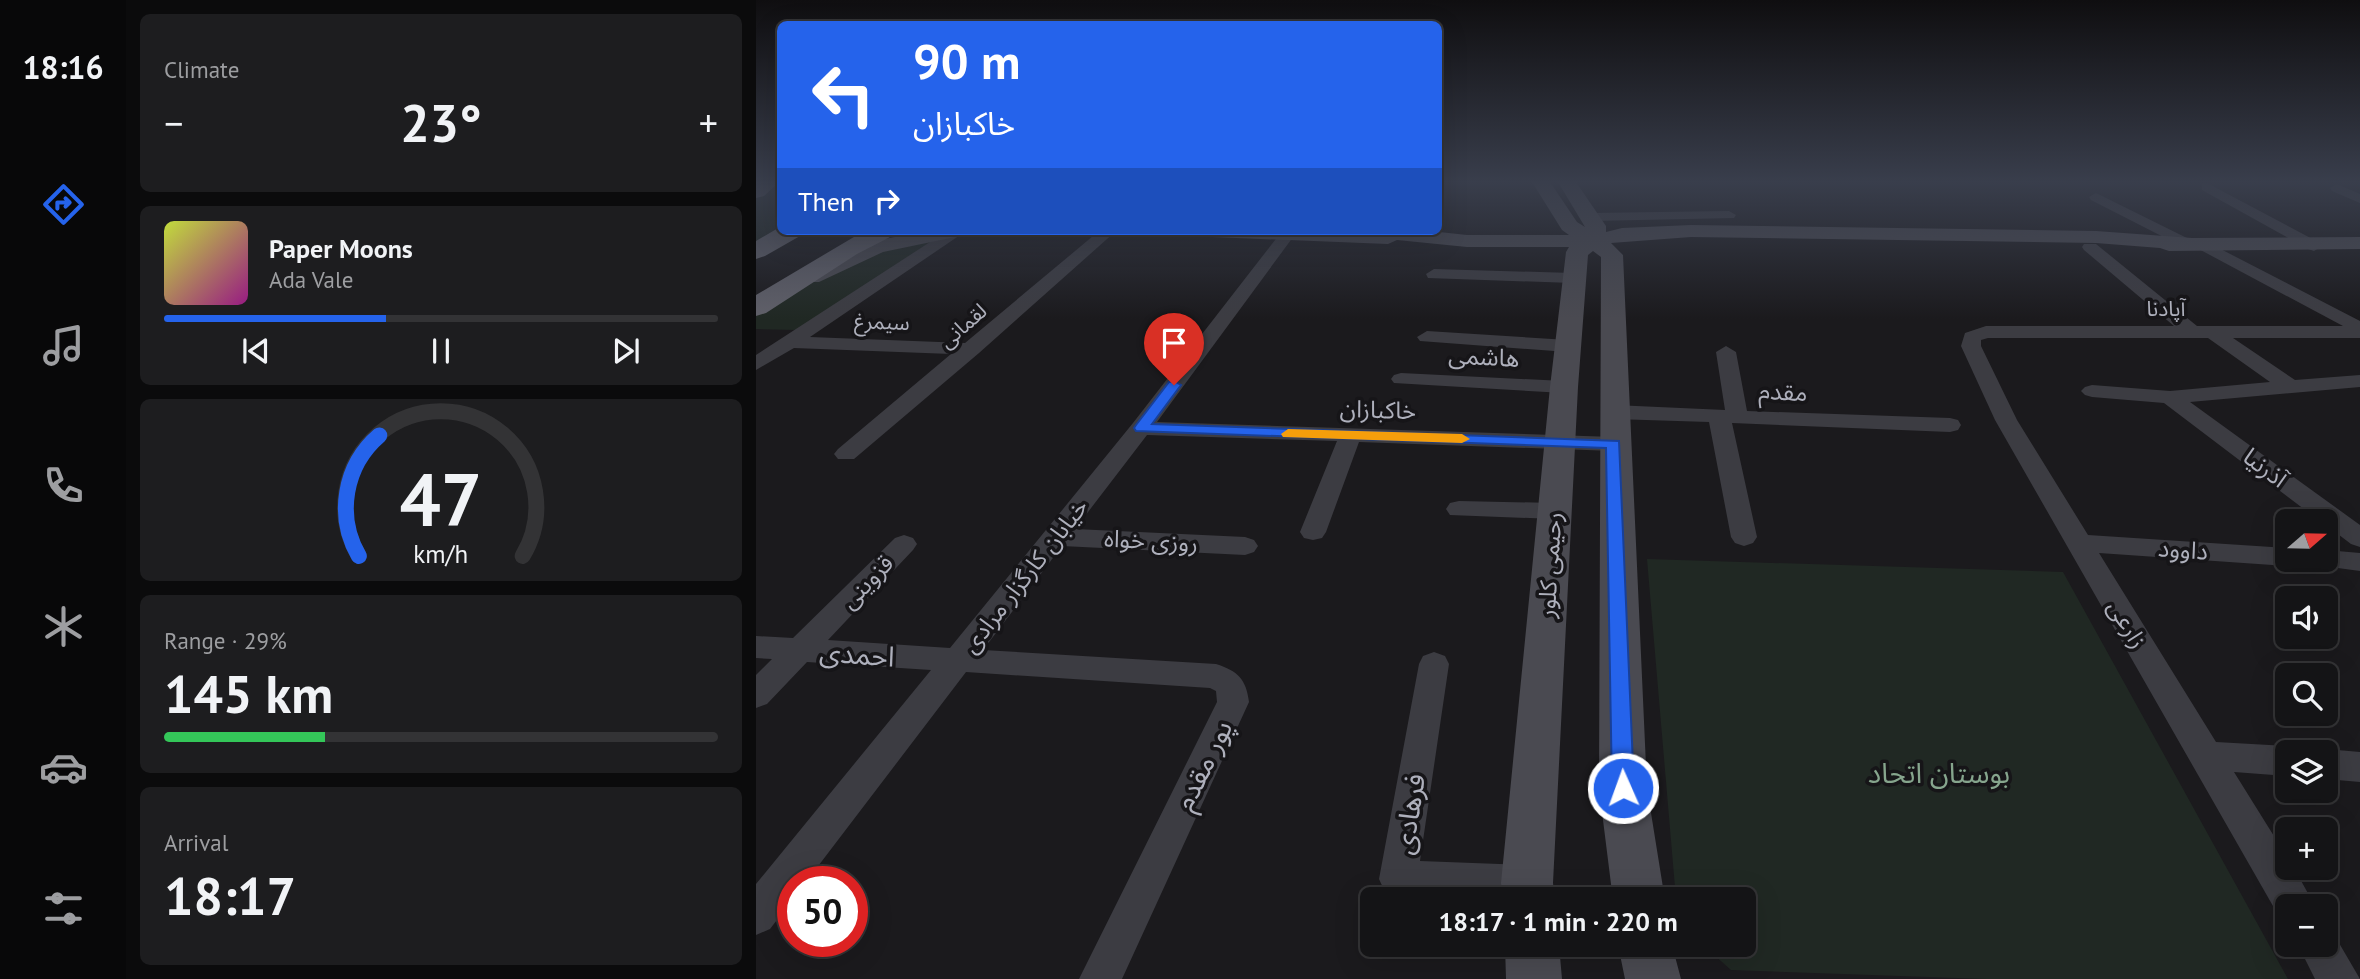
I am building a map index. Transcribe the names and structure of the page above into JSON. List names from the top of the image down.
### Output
{
  "streets": {
    "main road": ["رحیمی کلور"],
    "street": [
      "آپادنا",
      "سیمرغ",
      "لقمانی",
      "هاشمی",
      "مقدم",
      "خاکبازان",
      "آذرنیا",
      "روزی خواه",
      "داوود",
      "خیابان کارگزار مرادی",
      "قزوینی",
      "زارعی",
      "احمدی",
      "پور مقدم",
      "فرهادی"
    ]
  },
  "crossings": [
    ["آپادنا", "زارعی"],
    ["سیمرغ", "لقمانی"],
    ["هاشمی", "رحیمی کلور"],
    ["مقدم", "خاکبازان"],
    ["خاکبازان", "رحیمی کلور"],
    ["خاکبازان", "خیابان کارگزار مرادی"],
    ["روزی خواه", "خیابان کارگزار مرادی"],
    ["داوود", "زارعی"],
    ["خیابان کارگزار مرادی", "احمدی"],
    ["خیابان کارگزار مرادی", "پور مقدم"],
    ["قزوینی", "احمدی"],
    ["احمدی", "پور مقدم"]
  ],
  "parks": ["بوستان اتحاد"],
  "north": "right",
  "page": {
    "tabs": "18:16",
    "tile": [
      "Climate",
      ["Range · 29%", "145 km"],
      ["Arrival", "18:17"]
    ],
    "turn": ["90 m", "خاکبازان"],
    "heat": ["−", "23°", "+"],
    "then": "Then",
    "song": ["Paper Moons", "Ada Vale"],
    "map_buttons": ["+", "−"],
    "limit": "50",
    "trip": "18:17 · 1 min · 220 m",
    "gauge": ["47", "km/h"]
  }
}
